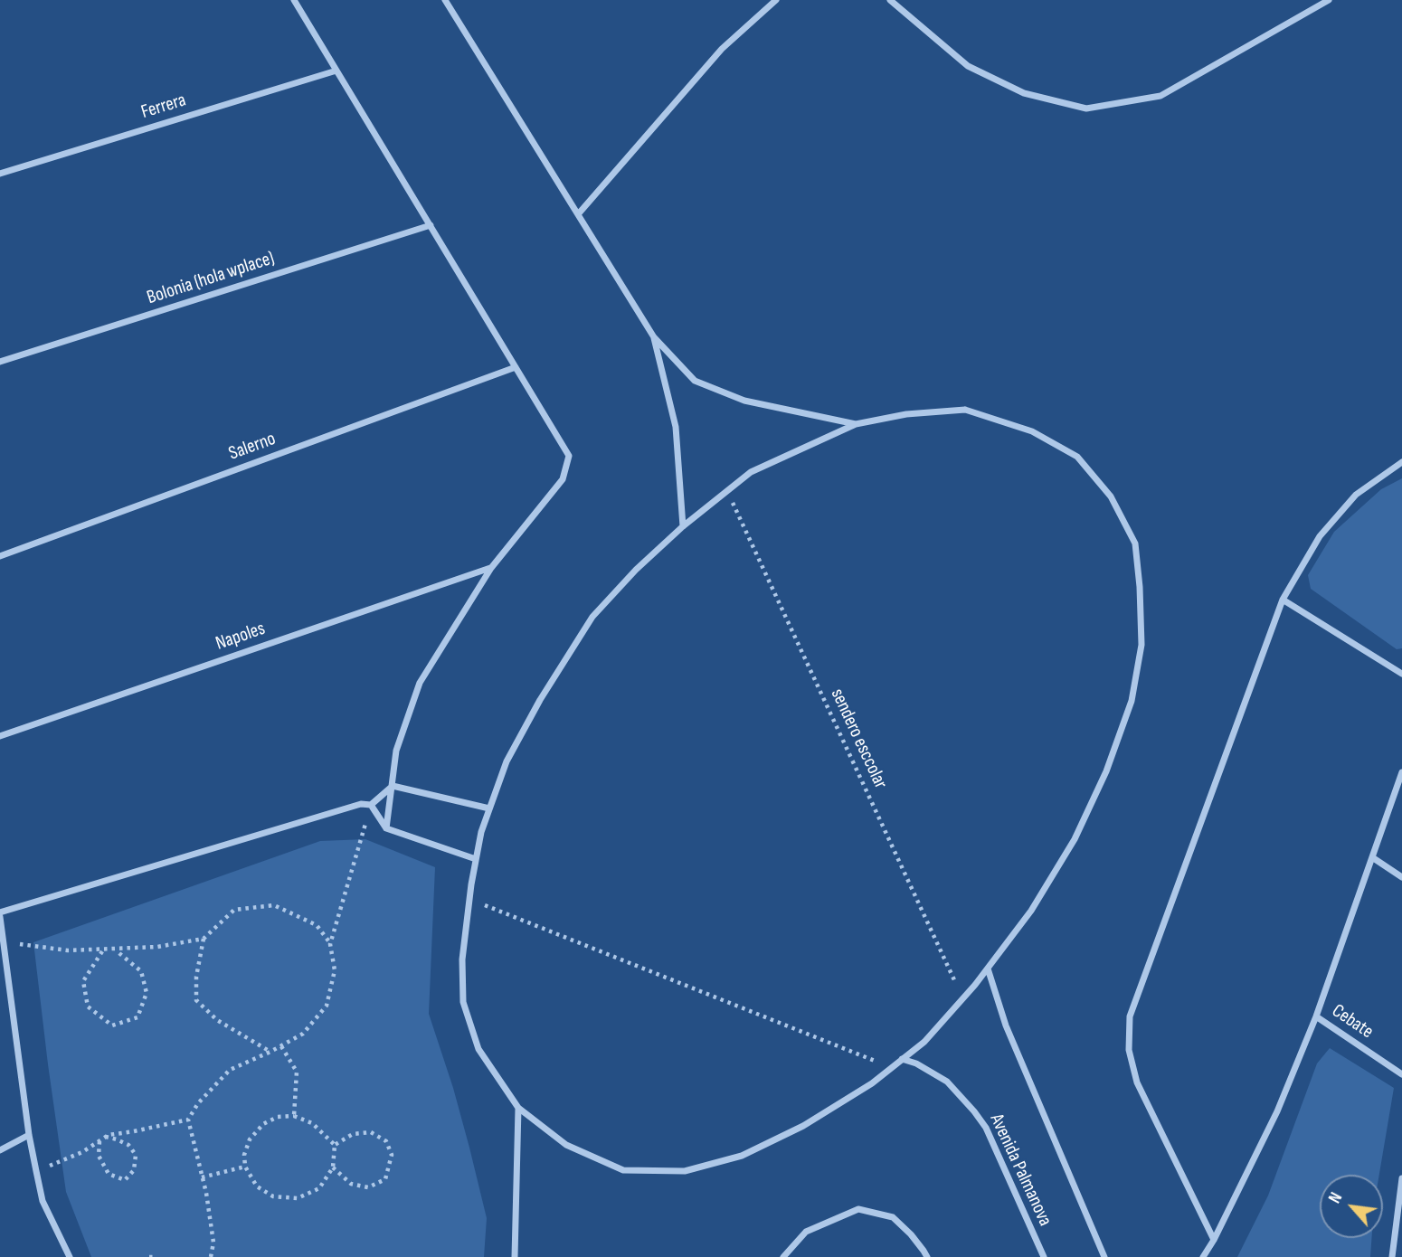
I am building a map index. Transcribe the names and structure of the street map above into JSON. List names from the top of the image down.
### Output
{
  "streets": {
    "street": [
      "Ferrera",
      "Bolonia (hola wplace)",
      "Salerno",
      "Napoles",
      "Cebate",
      "Avenida Palmanova"
    ],
    "path": ["sendero esccolar"]
  },
  "north": "top left"
}
